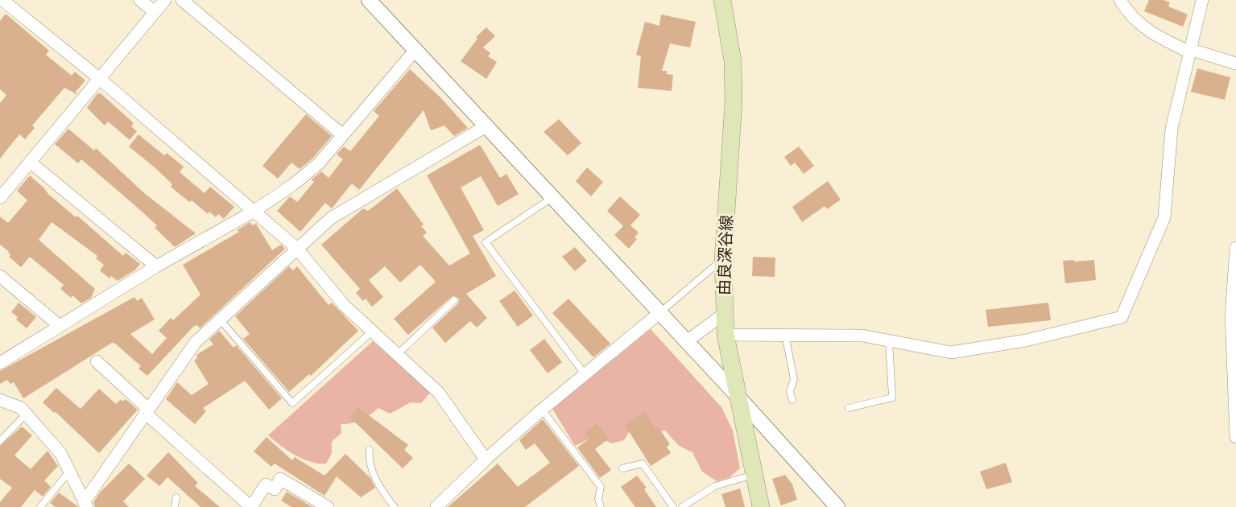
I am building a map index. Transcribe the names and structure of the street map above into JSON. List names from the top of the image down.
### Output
{
  "streets": {
    "main road": ["由良深谷線"]
  }
}
